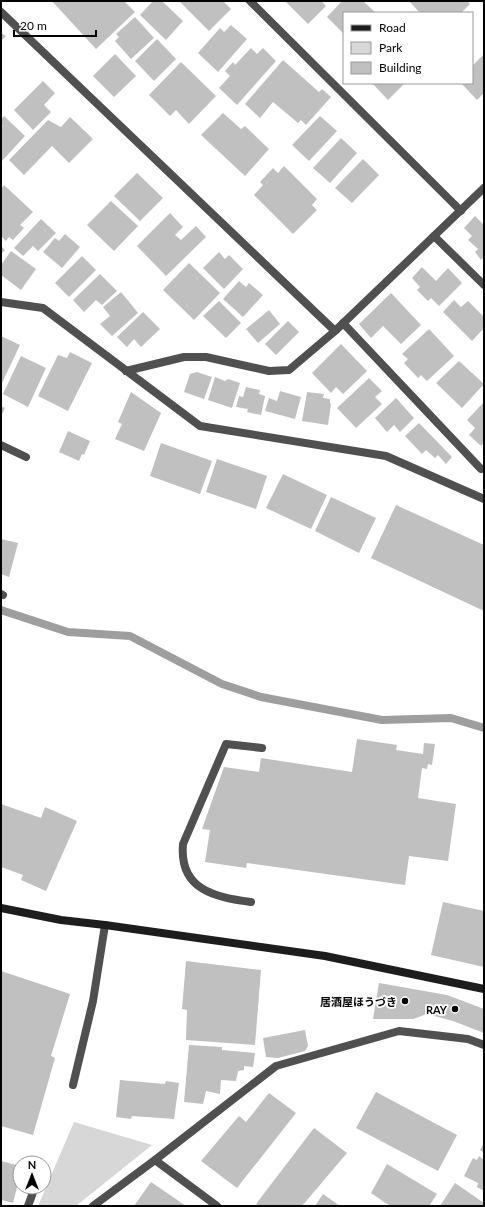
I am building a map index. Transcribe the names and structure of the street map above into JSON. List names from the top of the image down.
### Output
{
  "places": ["居酒屋ほうづき", "RAY"],
  "legend": ["Road", "Park", "Building"],
  "scale_bar": "20 m",
  "north": "top"
}
